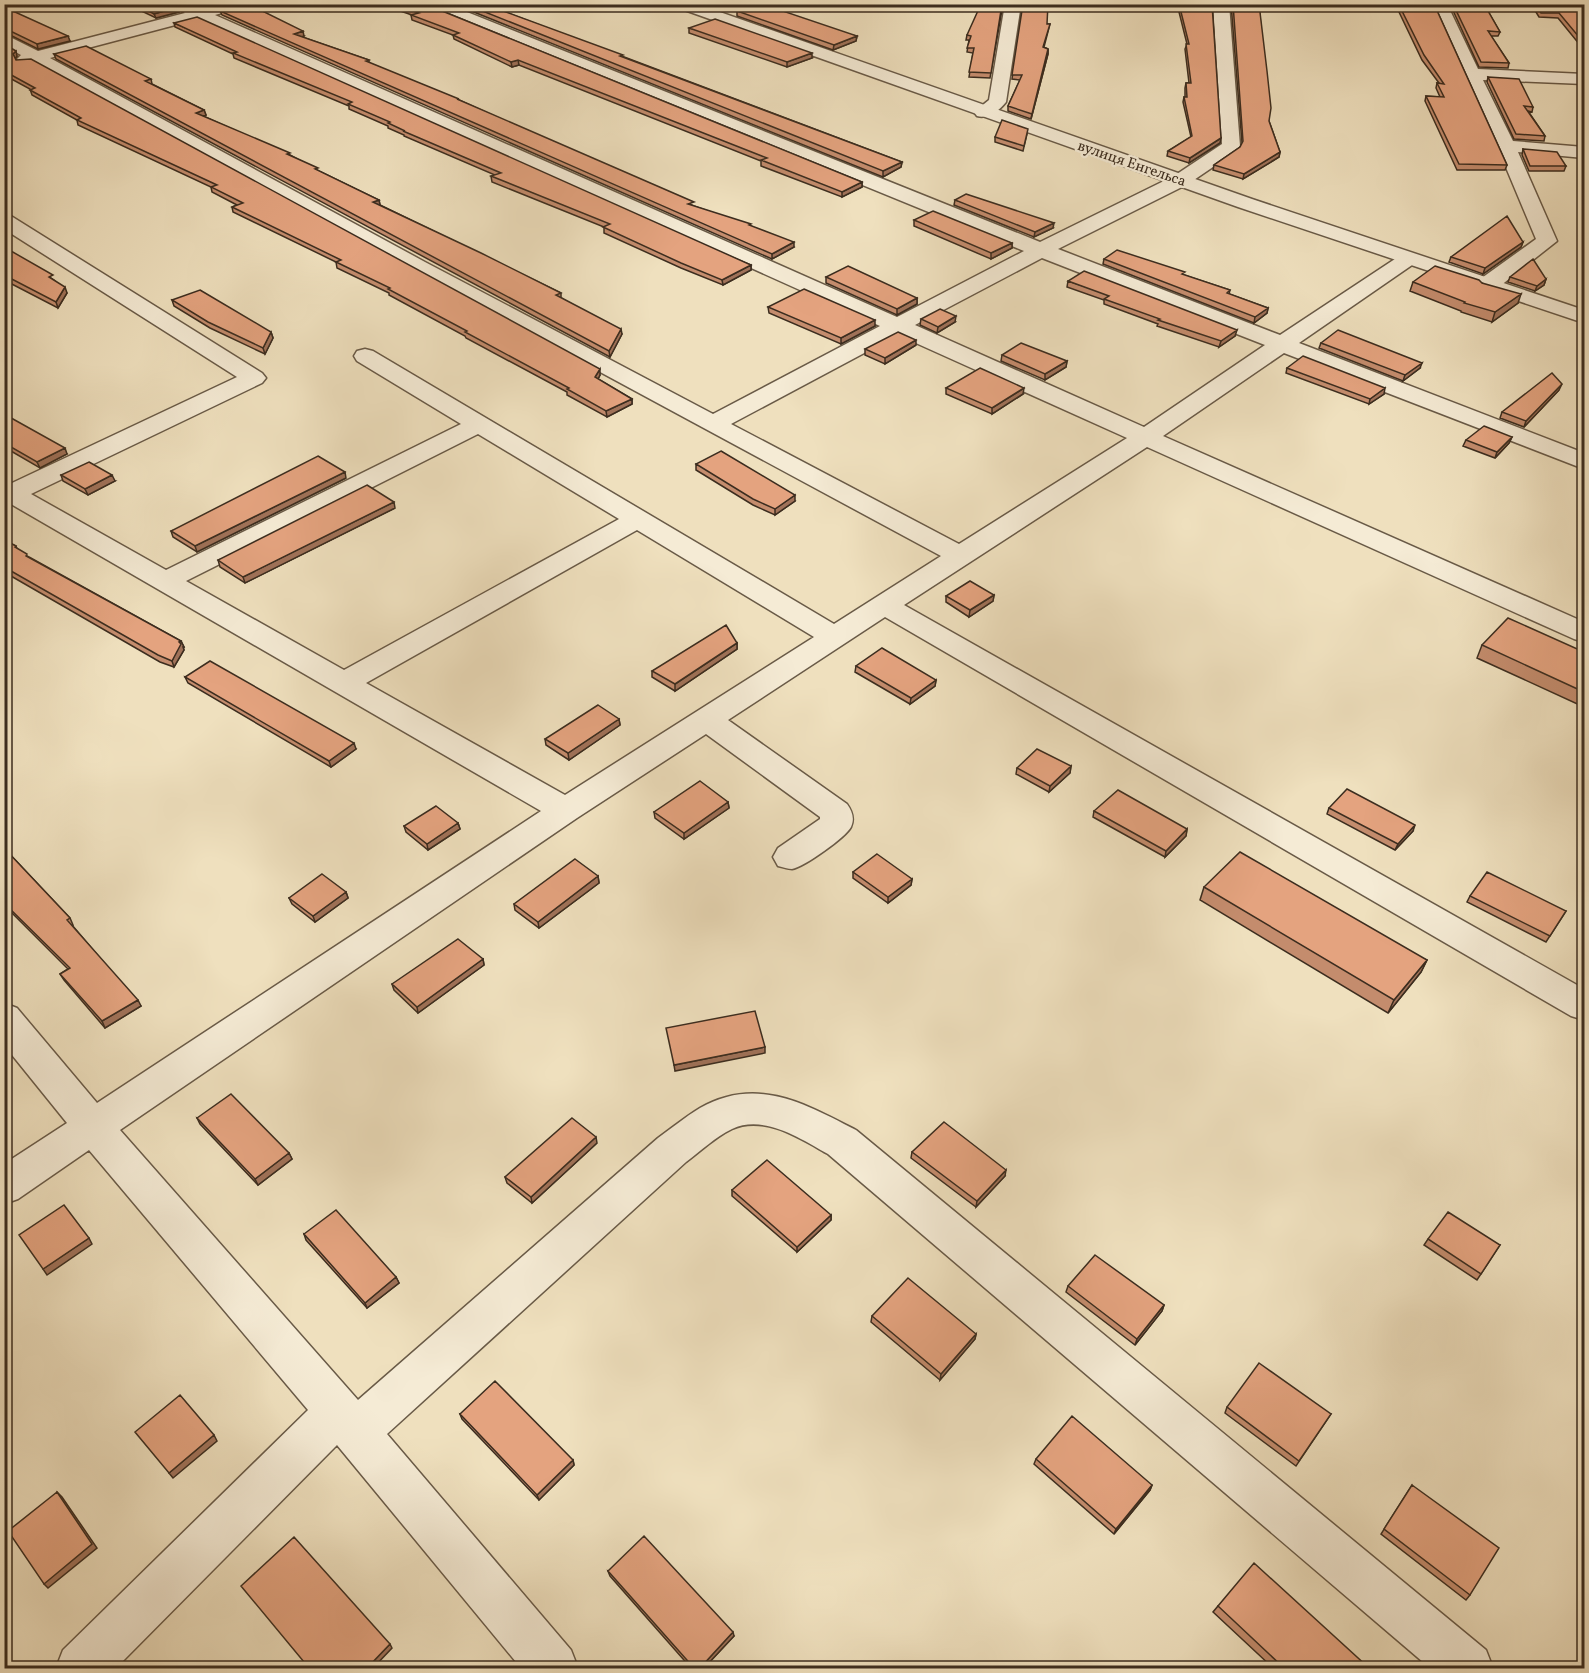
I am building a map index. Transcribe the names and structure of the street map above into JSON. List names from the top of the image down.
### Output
{
  "streets": {
    "street": ["вулиця Енгельса"]
  }
}
